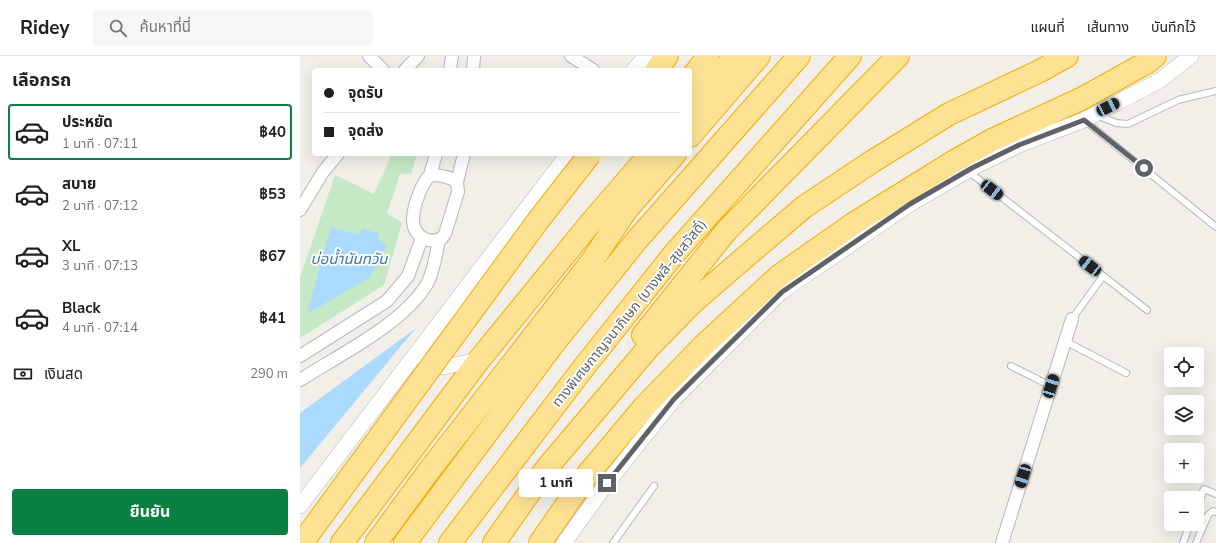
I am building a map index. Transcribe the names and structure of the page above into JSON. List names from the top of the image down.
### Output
{
  "streets": {
    "highway": ["ทางพิเศษกาญจนาภิเษก (บางพลี-สุขสวัสดิ์)"]
  },
  "water": ["บ่อน้ำนันทวัน"],
  "page": {
    "header": "Ridey",
    "search": "ค้นหาที่นี่",
    "nav": ["แผนที่", "เส้นทาง", "บันทึกไว้"],
    "heading": "เลือกรถ",
    "banner": ["จุดรับ", "จุดส่ง"],
    "list": [
      {
        "name": "ประหยัด",
        "note": "1 นาที · 07:11",
        "value": "฿40"
      },
      {
        "name": "สบาย",
        "note": "2 นาที · 07:12",
        "value": "฿53"
      },
      {
        "name": "XL",
        "note": "3 นาที · 07:13",
        "value": "฿67"
      },
      {
        "name": "Black",
        "note": "4 นาที · 07:14",
        "value": "฿41"
      }
    ],
    "map_buttons": ["+", "−"],
    "pay": ["เงินสด", "290 m"],
    "bubble": "1 นาที",
    "buttons": "ยืนยัน"
  }
}
